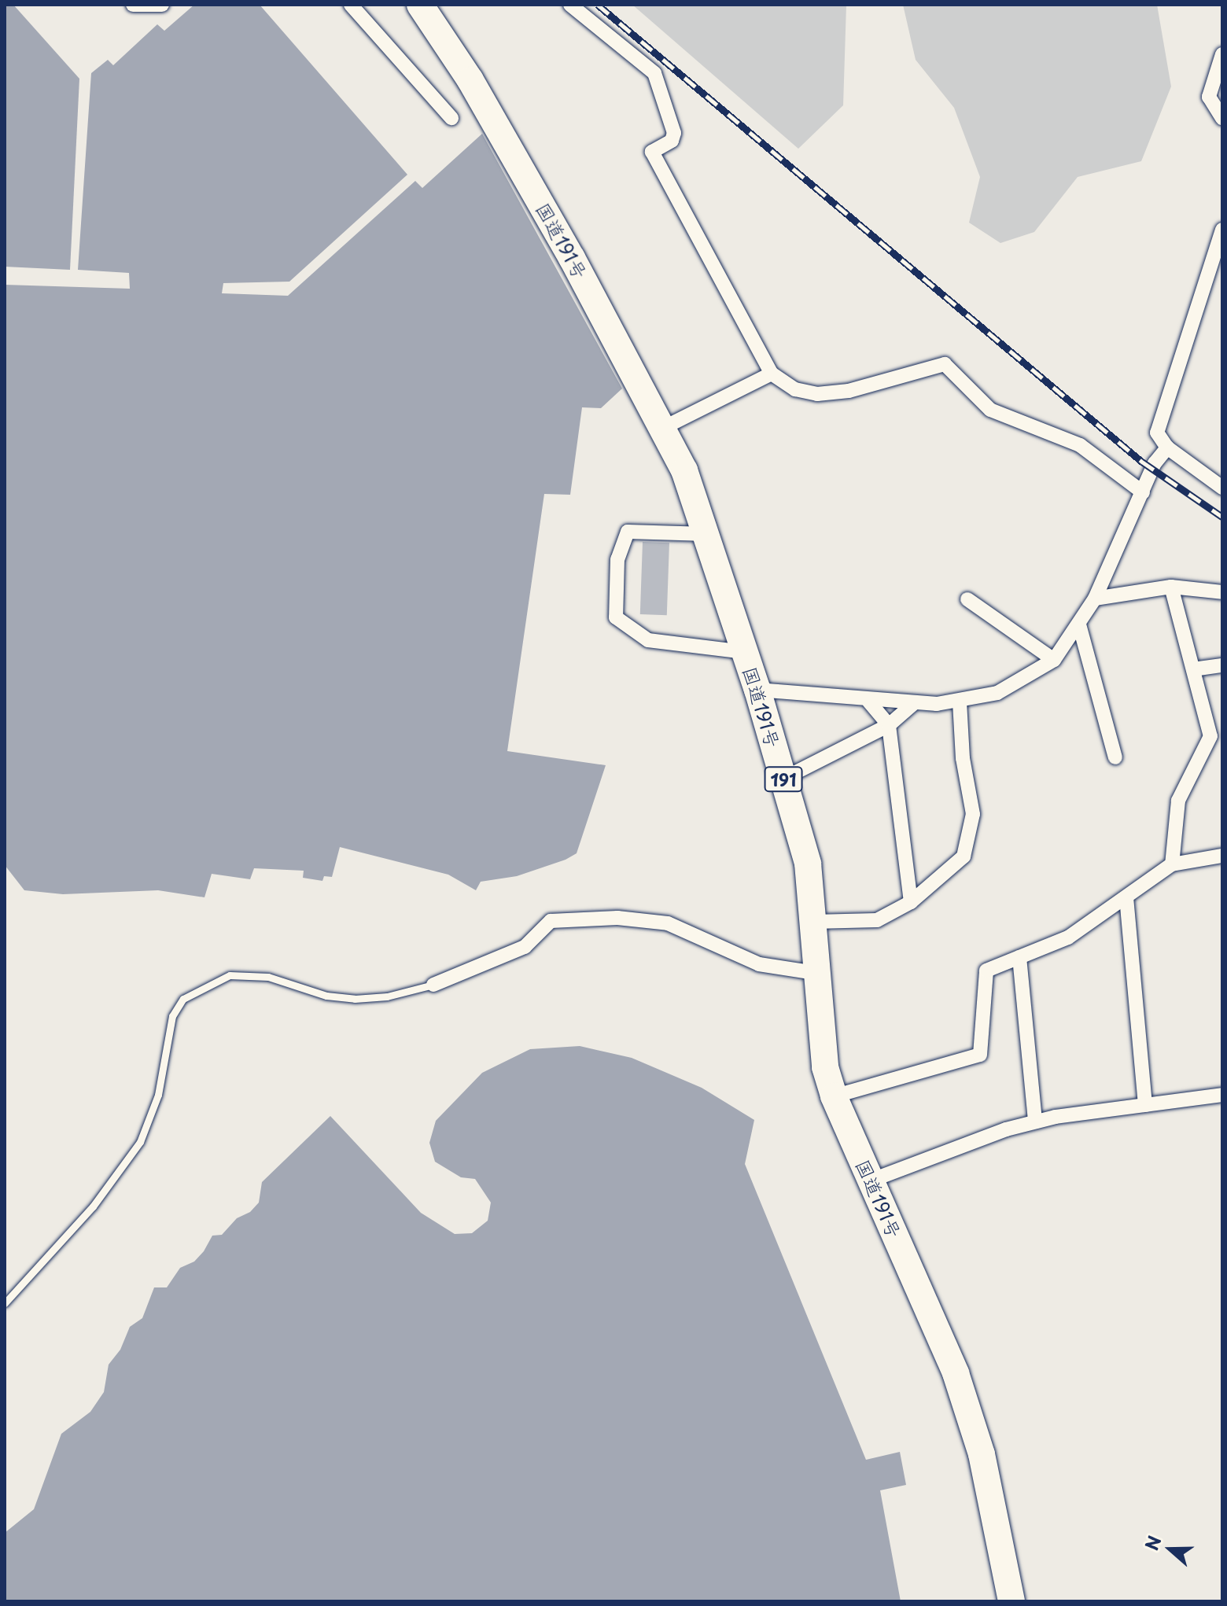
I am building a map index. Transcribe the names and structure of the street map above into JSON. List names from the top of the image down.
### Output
{
  "streets": {
    "highway": ["国道191号", "191"]
  },
  "north": "left"
}
